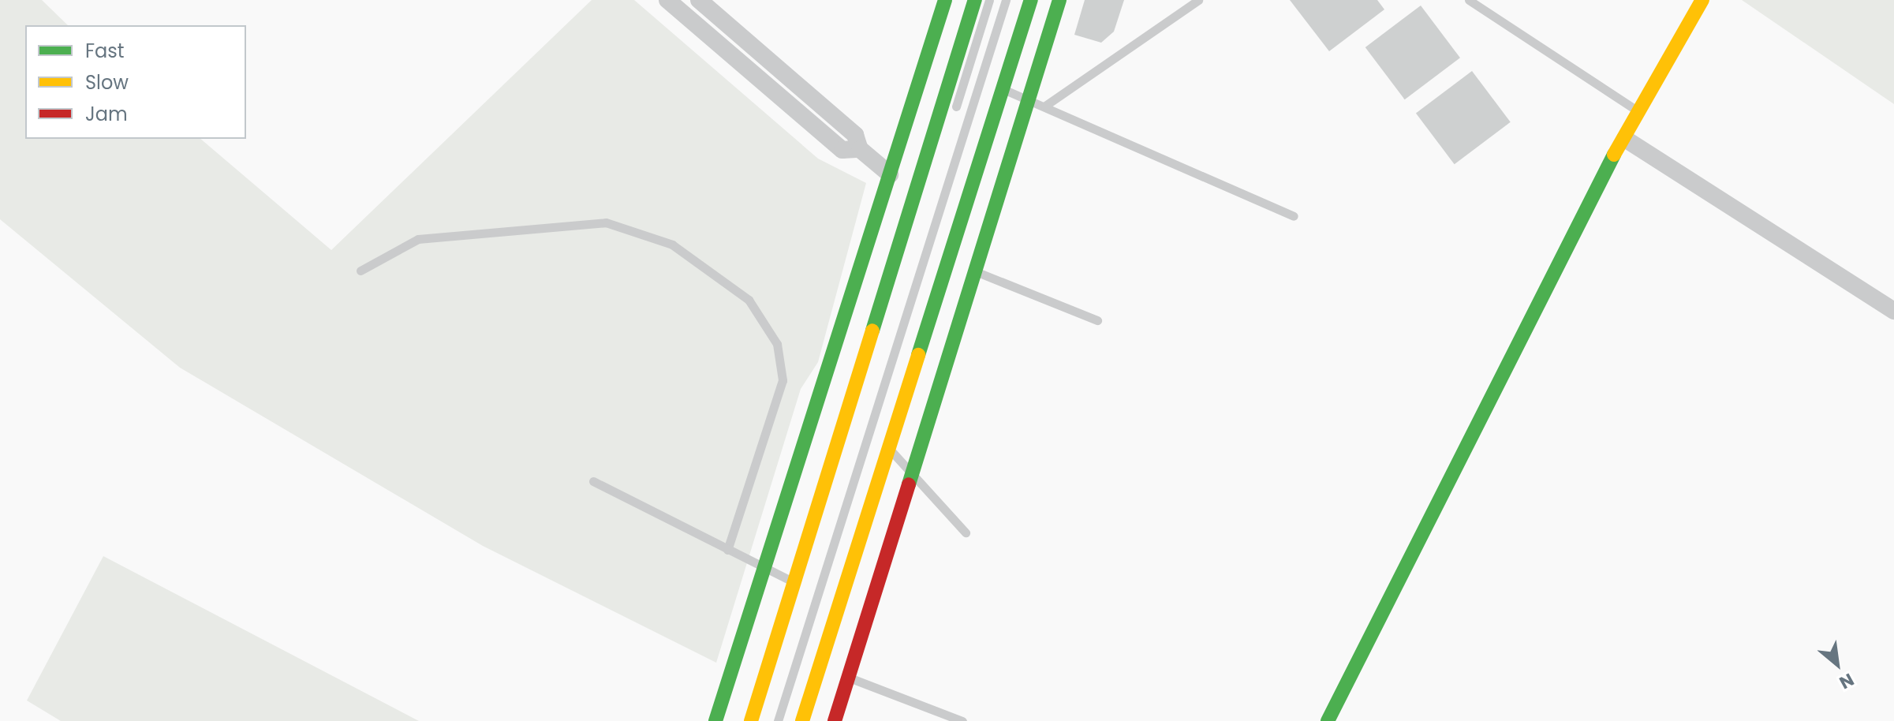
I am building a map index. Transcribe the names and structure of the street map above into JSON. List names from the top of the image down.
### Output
{
  "legend": ["Fast", "Slow", "Jam"],
  "north": "bottom right"
}
